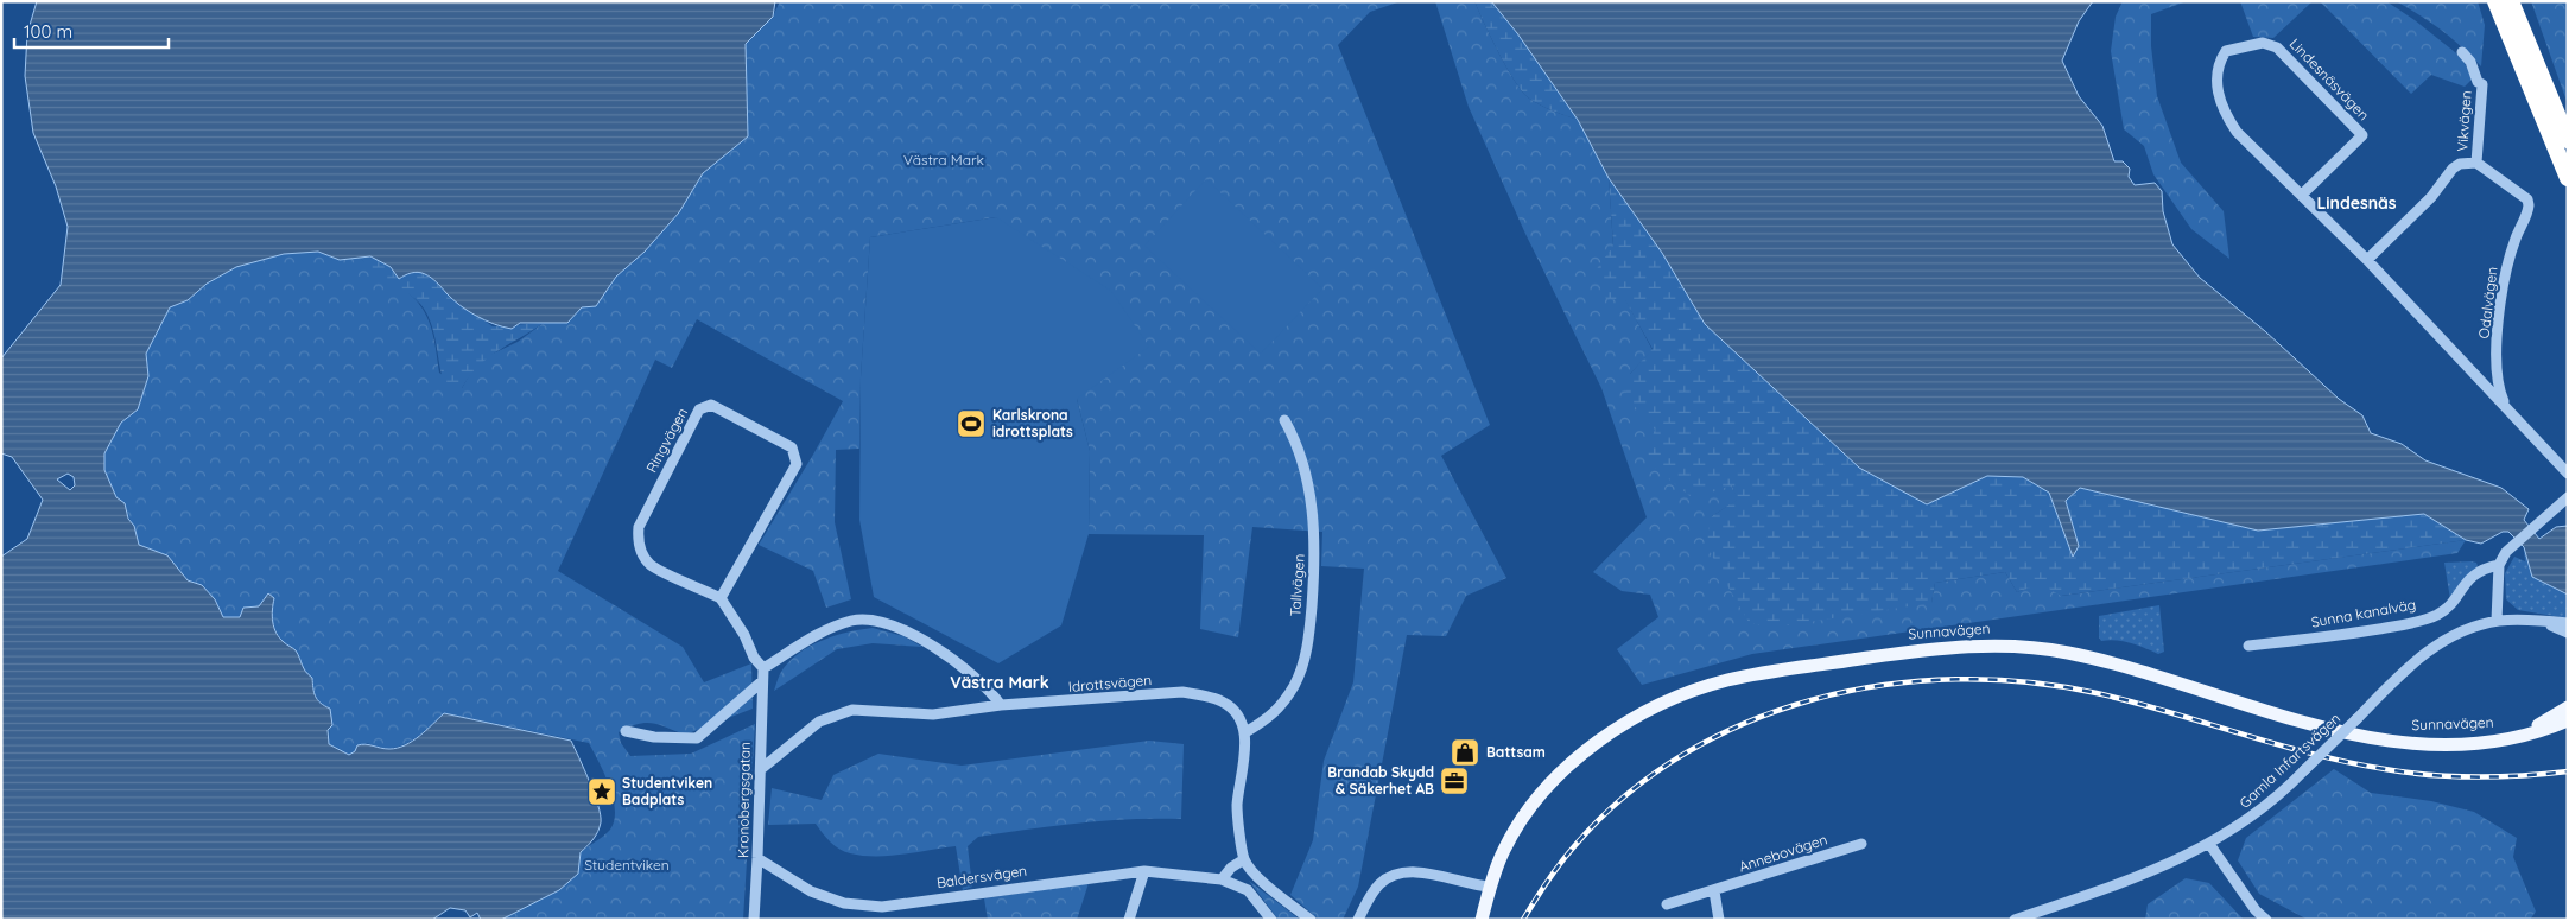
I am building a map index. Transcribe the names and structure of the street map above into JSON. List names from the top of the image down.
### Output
{
  "streets": {
    "main road": ["Sunnavägen"],
    "street": [
      "Lindesnäsvägen",
      "Vikvägen",
      "Odalvägen",
      "Ringvägen",
      "Tallvägen",
      "Sunna kanalväg",
      "Idrottsvägen",
      "Gamla Infartsvägen",
      "Kronobergsgatan",
      "Annebovägen",
      "Baldersvägen"
    ]
  },
  "crossings": [
    ["Lindesnäsvägen", "Odalvägen"],
    ["Vikvägen", "Odalvägen"],
    ["Tallvägen", "Idrottsvägen"],
    ["Idrottsvägen", "Kronobergsgatan"],
    ["Kronobergsgatan", "Baldersvägen"]
  ],
  "districts": ["Lindesnäs", "Västra Mark"],
  "parks": ["Västra Mark", "Studentviken"],
  "places": {
    "sports": ["Karlskrona idrottsplats"],
    "shop": ["Battsam"],
    "office": ["Brandab Skydd & Säkerhet AB"],
    "place": ["Studentviken Badplats"]
  },
  "scale_bar": "100 m"
}
